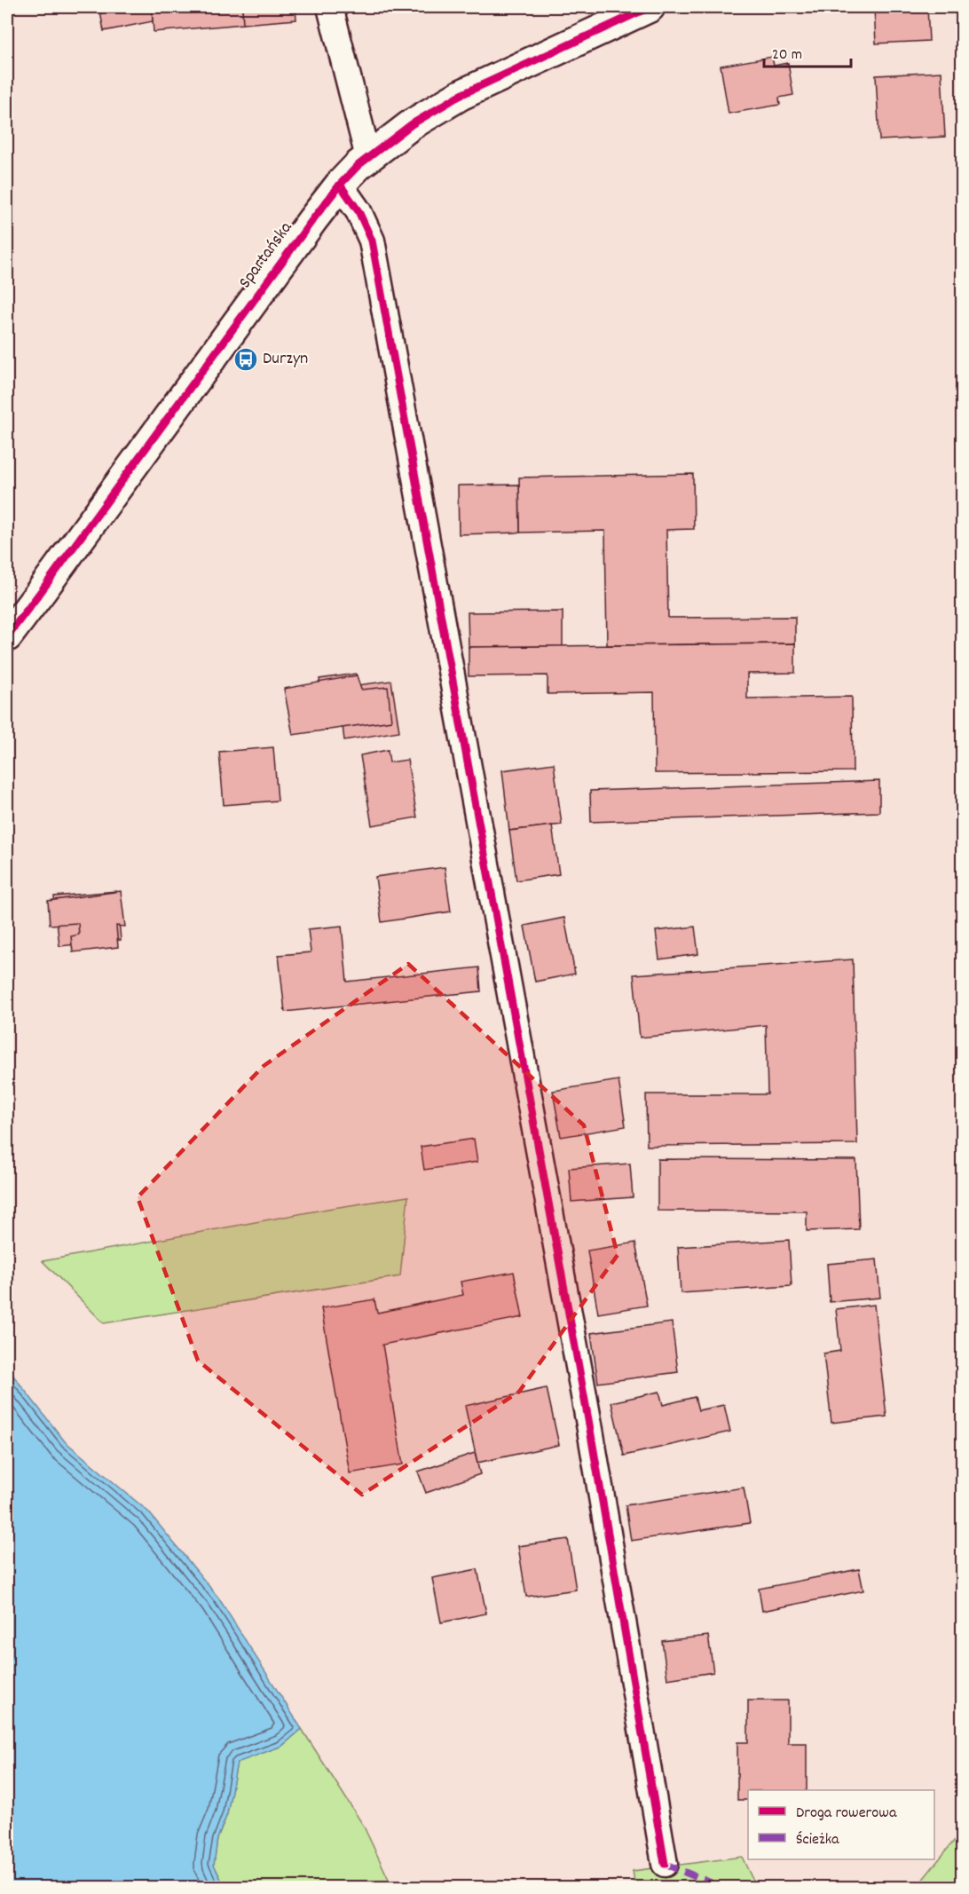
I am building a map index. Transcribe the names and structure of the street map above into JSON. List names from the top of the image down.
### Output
{
  "streets": {
    "street": ["Spartańska"]
  },
  "places": {
    "bus stop": ["Durzyn"]
  },
  "legend": ["Droga rowerowa", "Ścieżka"],
  "scale_bar": "20 m"
}
